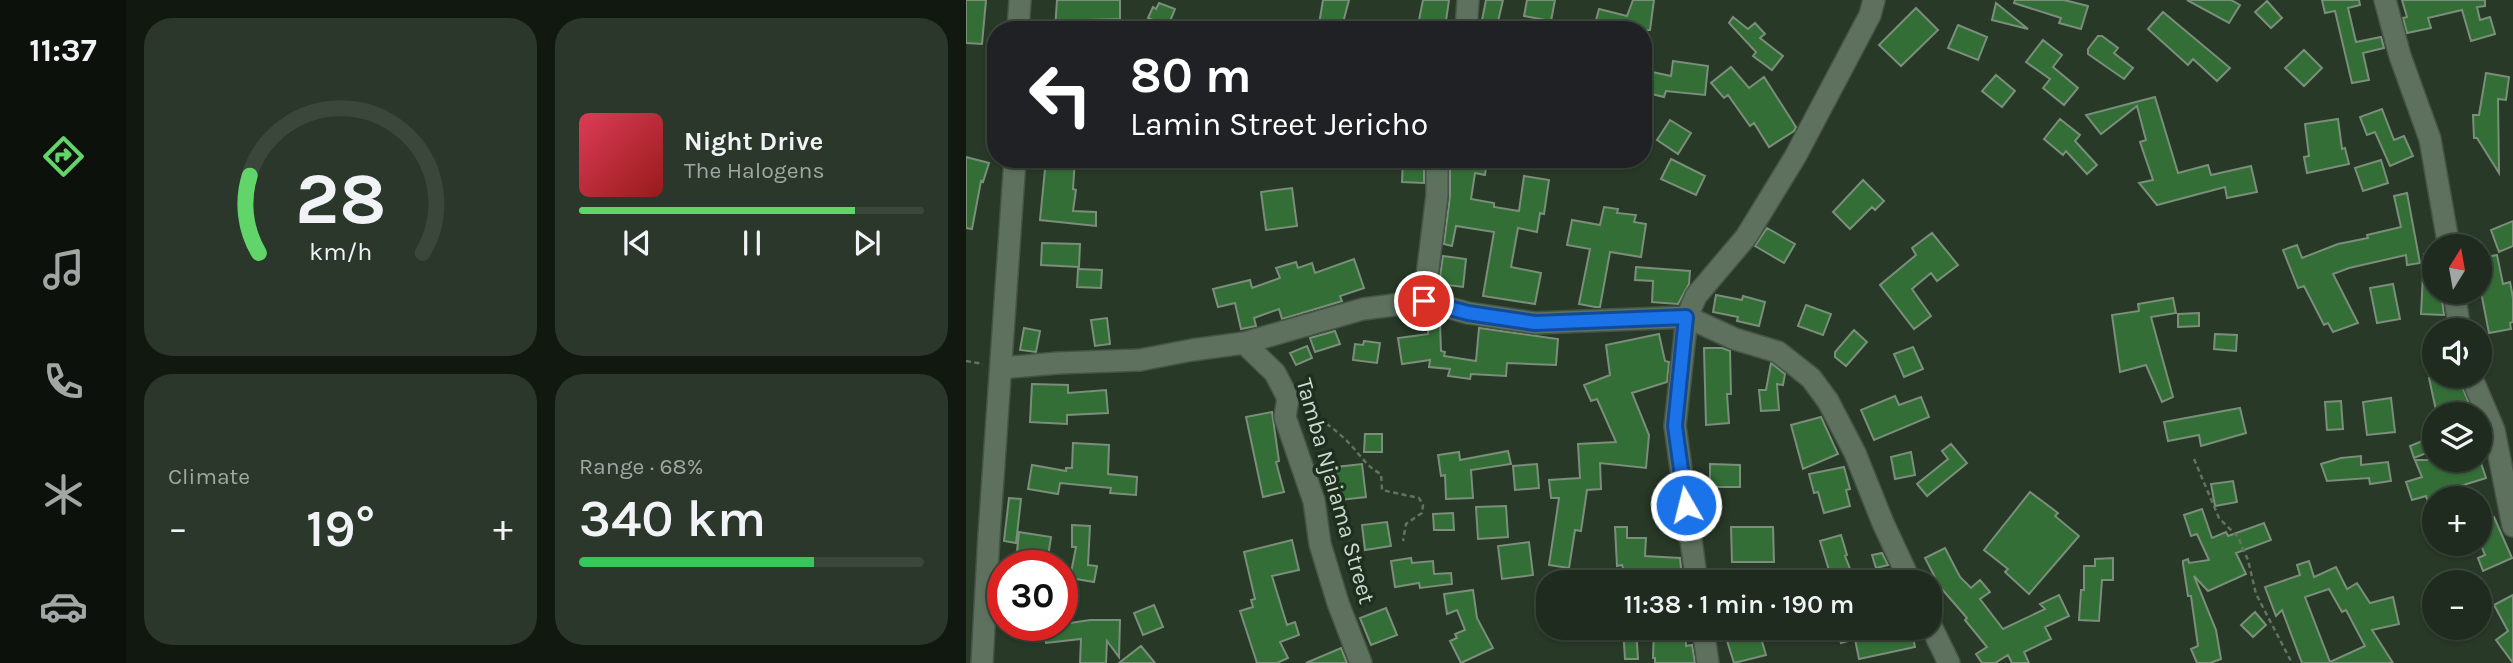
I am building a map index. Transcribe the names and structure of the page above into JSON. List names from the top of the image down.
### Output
{
  "streets": {
    "street": ["Tamba Njaiama Street"]
  },
  "north": "top",
  "page": {
    "tabs": "11:37",
    "turn": ["80 m", "Lamin Street Jericho"],
    "song": ["Night Drive", "The Halogens"],
    "map_buttons": ["+", "−"],
    "tile": [
      "Climate",
      ["Range · 68%", "340 km"]
    ],
    "heat": ["−", "19°", "+"],
    "limit": "30",
    "trip": "11:38 · 1 min · 190 m",
    "gauge": ["28", "km/h"]
  }
}
